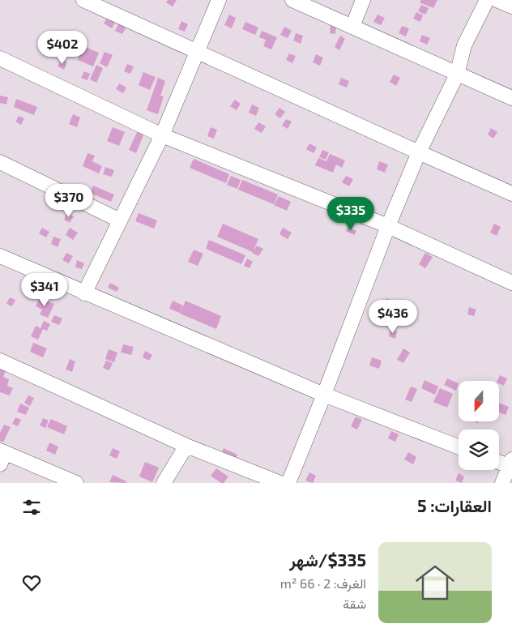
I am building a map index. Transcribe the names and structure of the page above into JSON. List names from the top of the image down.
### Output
{
  "north": "bottom",
  "page": {
    "price": [
      "$402",
      "$370",
      "$335",
      "$341",
      "$436"
    ],
    "heading": "العقارات: 5",
    "list": [
      {
        "name": "$335/شهر",
        "note": "الغرف: 2 · 66 m² · شقة"
      }
    ]
  }
}
